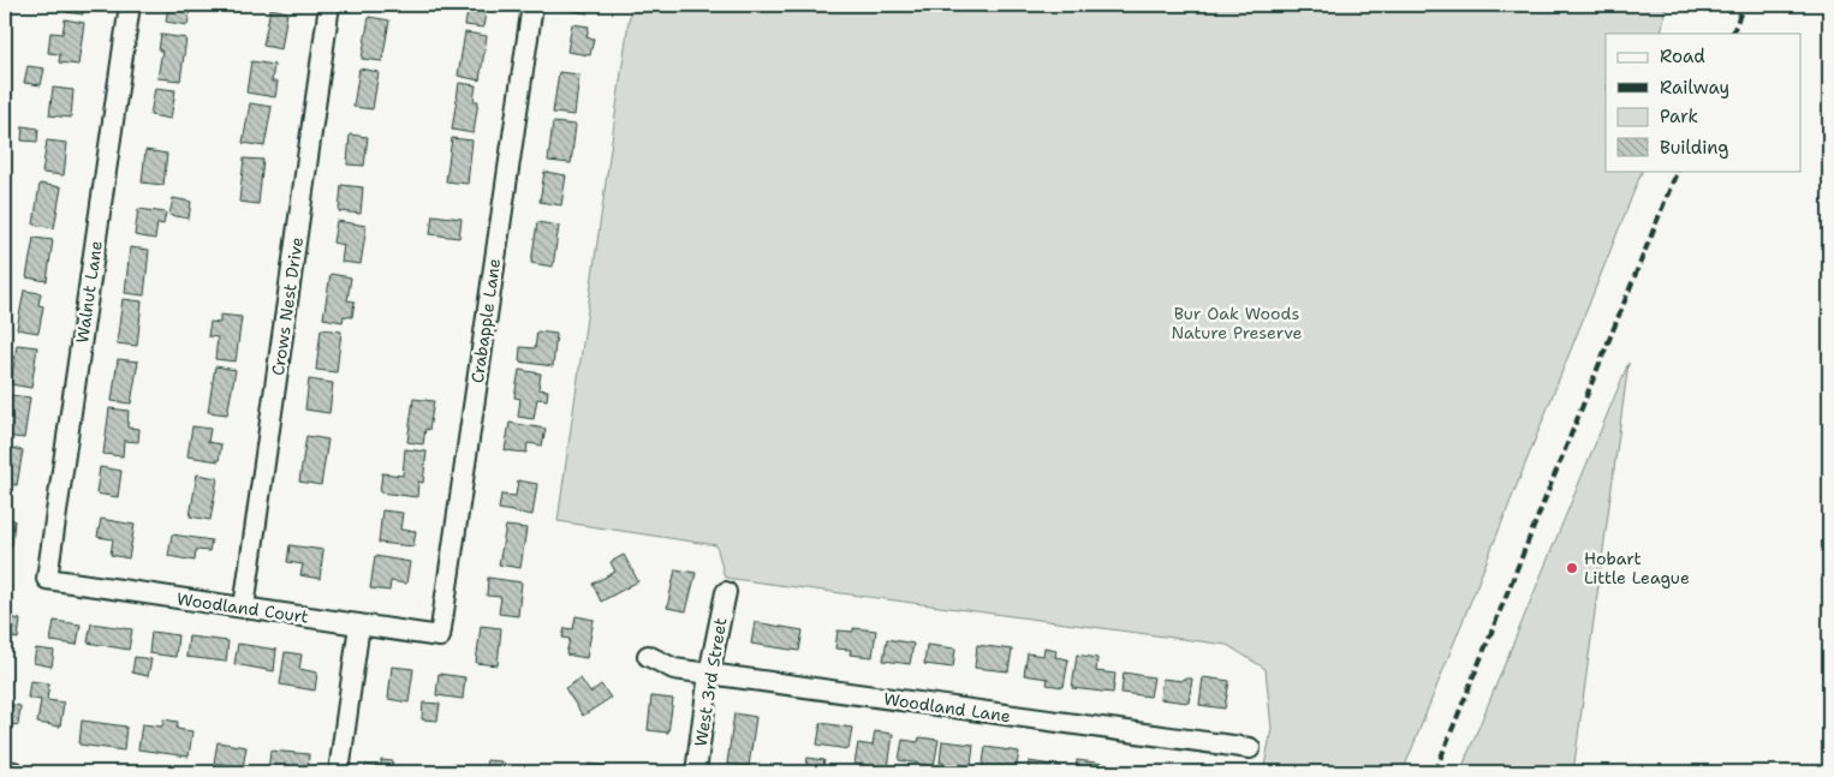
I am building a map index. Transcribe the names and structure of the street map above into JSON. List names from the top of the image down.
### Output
{
  "streets": {
    "street": [
      "Walnut Lane",
      "Crows Nest Drive",
      "Crabapple Lane",
      "Woodland Court",
      "West 3rd Street",
      "Woodland Lane"
    ]
  },
  "crossings": [
    ["Walnut Lane", "Woodland Court"],
    ["Crows Nest Drive", "Woodland Court"],
    ["Crabapple Lane", "Woodland Court"],
    ["West 3rd Street", "Woodland Lane"]
  ],
  "parks": ["Bur Oak Woods Nature Preserve"],
  "places": ["Hobart Little League"],
  "legend": [
    "Road",
    "Railway",
    "Park",
    "Building"
  ]
}
